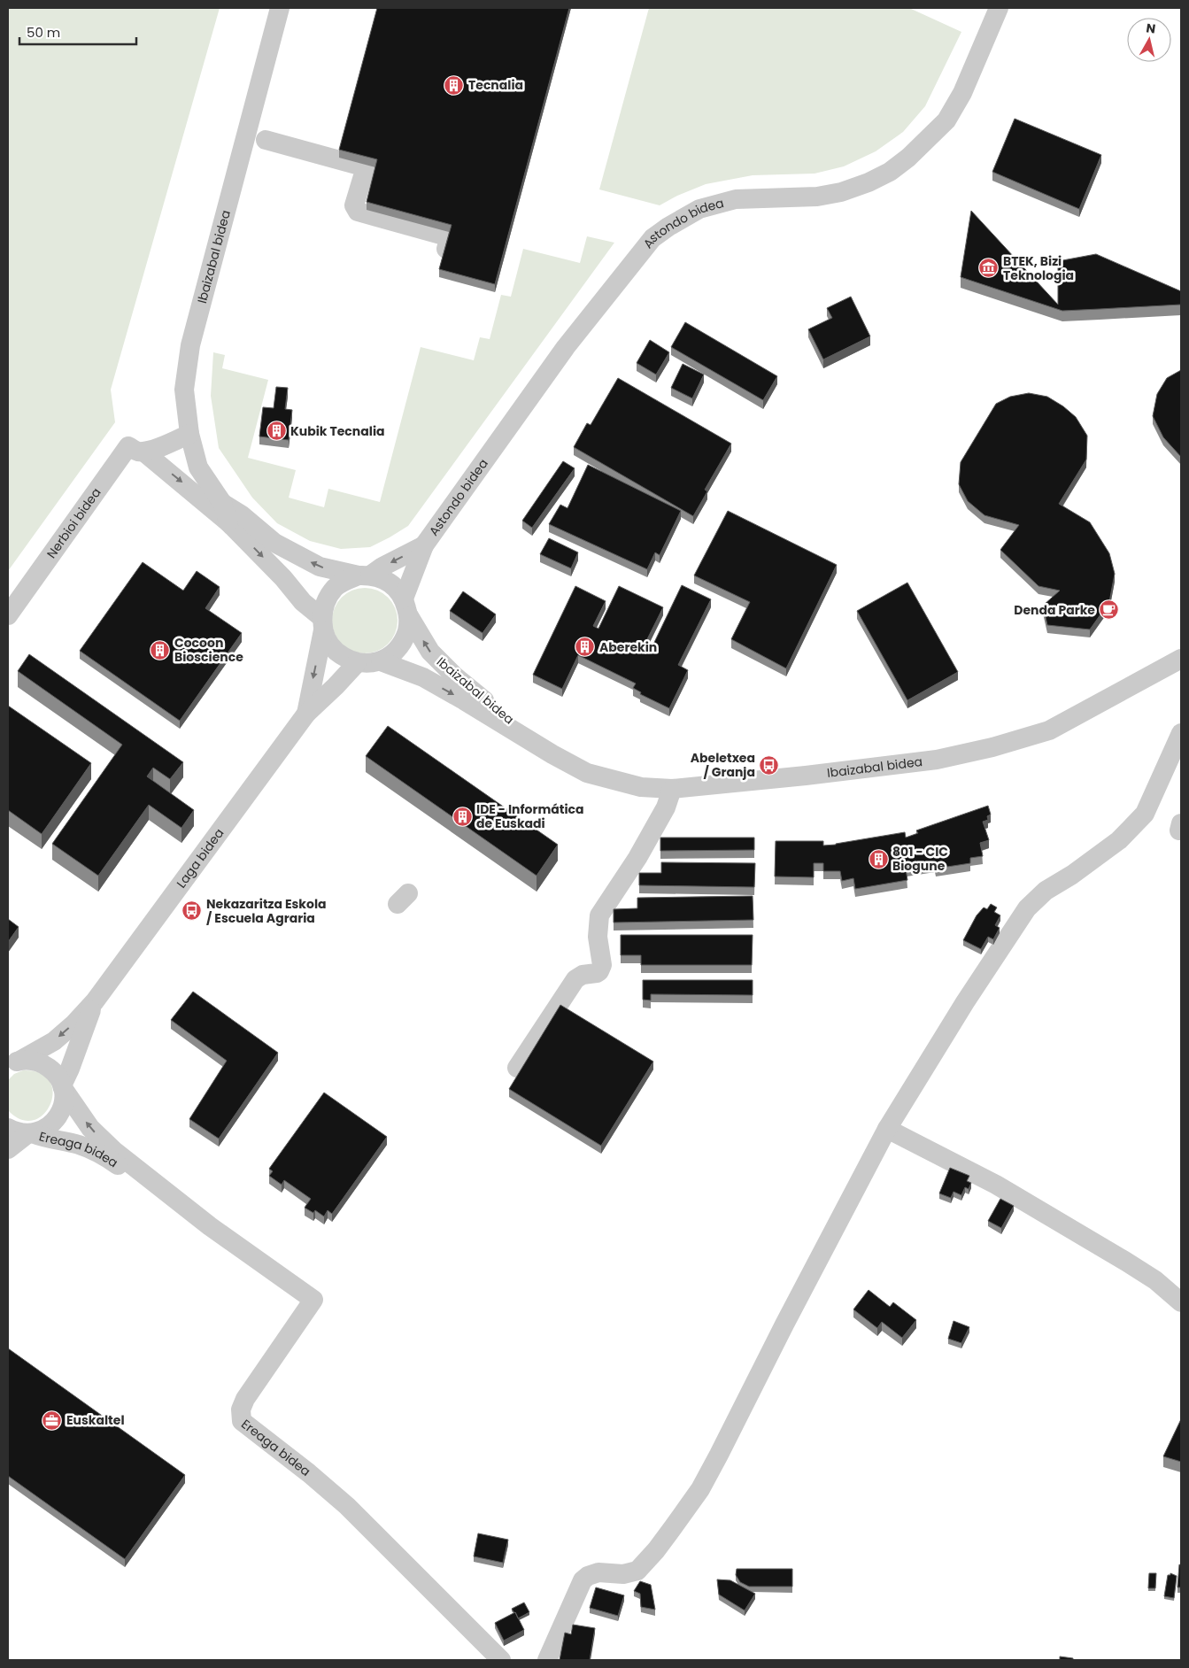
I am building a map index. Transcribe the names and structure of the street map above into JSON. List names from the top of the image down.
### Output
{
  "streets": {
    "street": [
      "Astondo bidea",
      "Ibaizabal bidea",
      "Nerbioi bidea",
      "Laga bidea",
      "Ereaga bidea"
    ]
  },
  "crossings": [
    ["Astondo bidea", "Ibaizabal bidea"],
    ["Astondo bidea", "Laga bidea"],
    ["Ibaizabal bidea", "Laga bidea"],
    ["Laga bidea", "Ereaga bidea"]
  ],
  "places": {
    "building": [
      "Tecnalia",
      "Kubik Tecnalia",
      "Aberekin",
      "Cocoon Bioscience",
      "IDE - Informática de Euskadi",
      "801 - CIC Biogune"
    ],
    "museum": ["BTEK, Bizi Teknologia"],
    "cafe": ["Denda Parke"],
    "bus stop": ["Abeletxea / Granja", "Nekazaritza Eskola / Escuela Agraria"],
    "office": ["Euskaltel"]
  },
  "scale_bar": "50 m",
  "north": "top"
}
